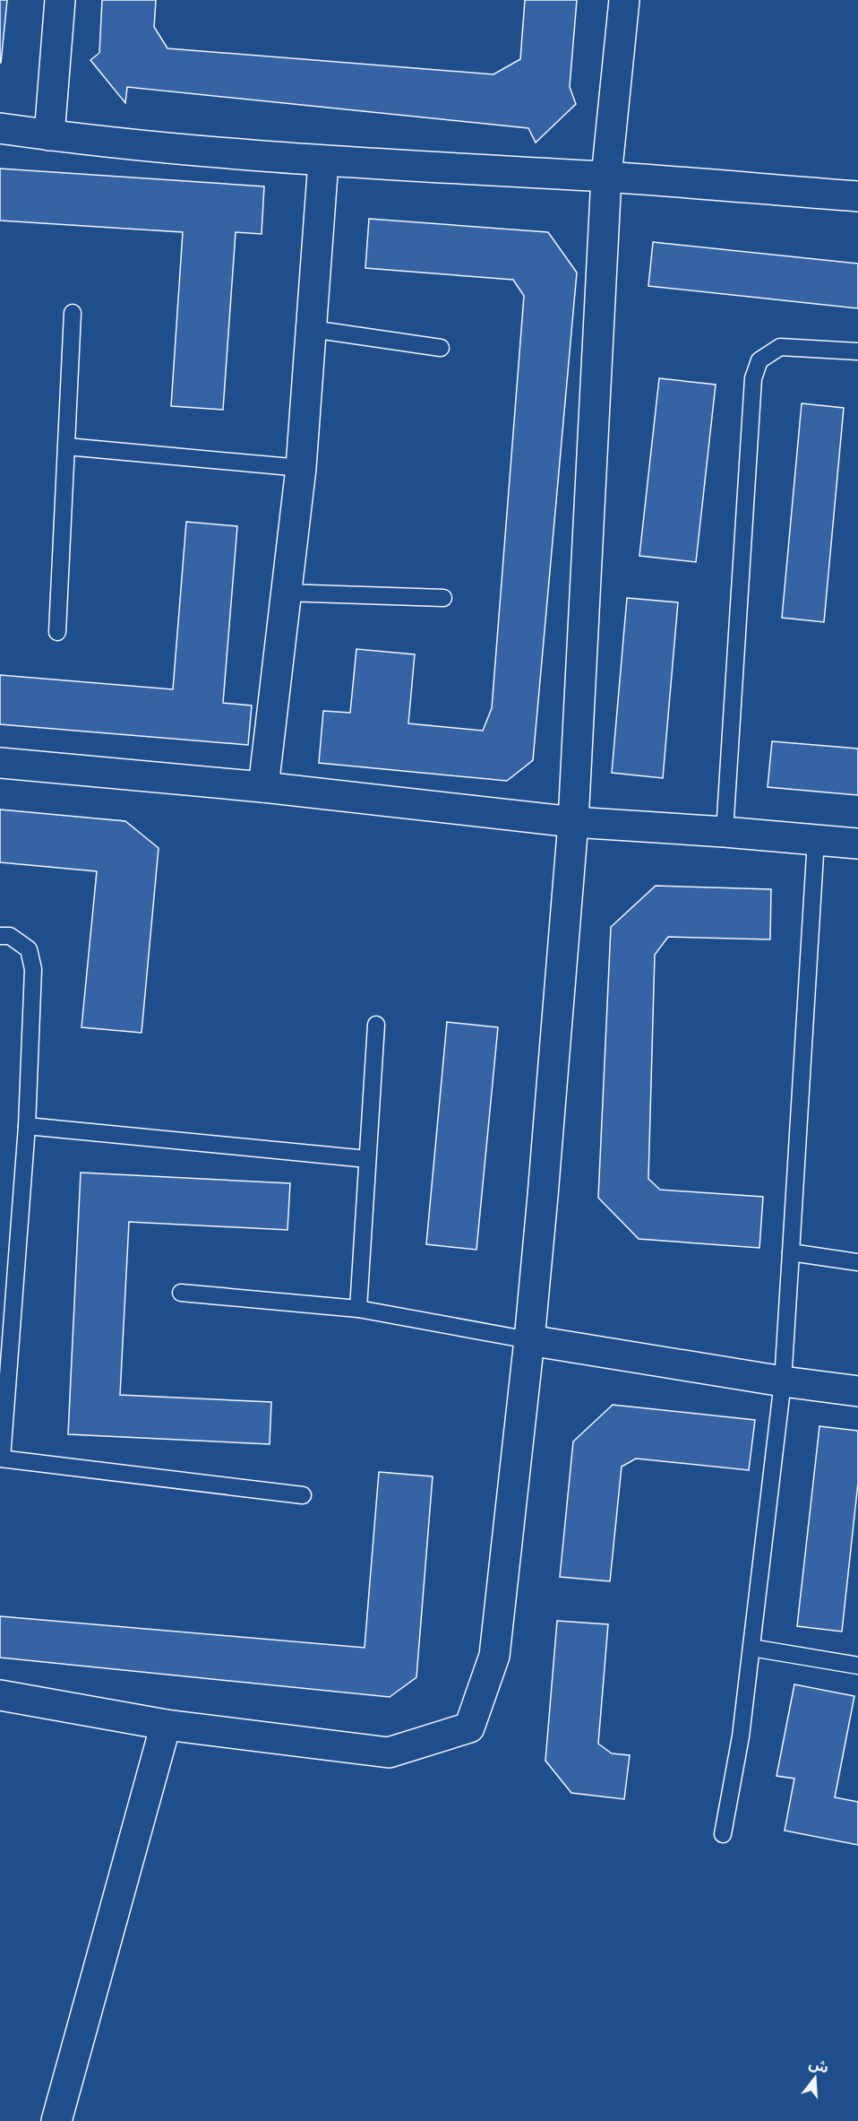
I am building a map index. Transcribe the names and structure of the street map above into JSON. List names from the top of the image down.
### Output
{
  "north": "top"
}
